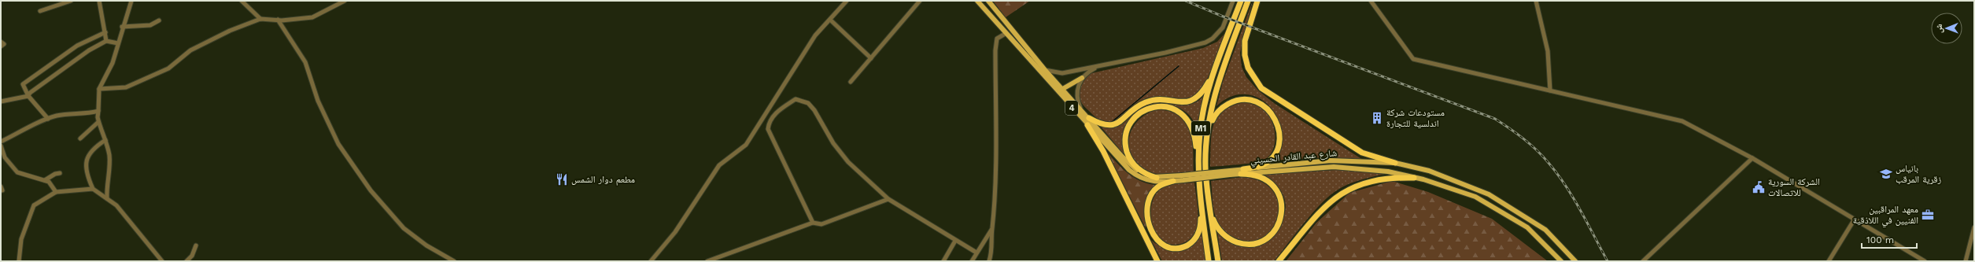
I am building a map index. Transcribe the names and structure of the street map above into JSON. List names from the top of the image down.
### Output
{
  "streets": {
    "highway": ["M1"],
    "main road": ["4", "شارع عبد القادر الحسيني"]
  },
  "crossings": [
    ["4", "شارع عبد القادر الحسيني"]
  ],
  "places": {
    "building": ["مستودعات شركة اندلسية للتجارة"],
    "school or university": ["بانياس زقرية المرقب"],
    "restaurant": ["مطعم دوار الشمس"],
    "public building": ["الشركة السورية للاتصالات"],
    "office": ["معهد المراقبين الفنيين في اللاذقية"]
  },
  "scale_bar": "100 m",
  "north": "left"
}
